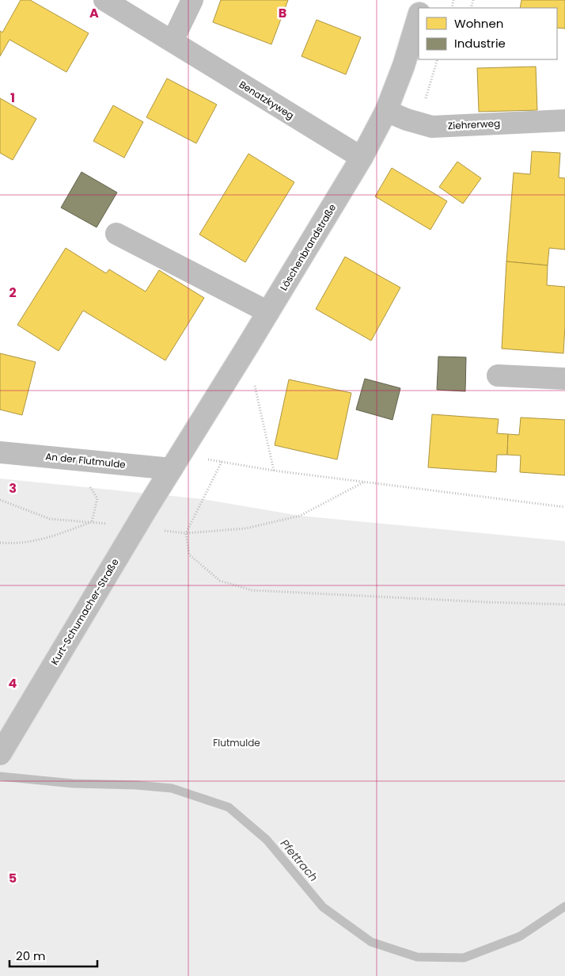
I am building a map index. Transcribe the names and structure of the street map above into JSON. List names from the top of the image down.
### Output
{
  "streets": {
    "main road": [
      "Benatzkyweg",
      "Ziehrerweg",
      "Löschenbrandstraße",
      "An der Flutmulde",
      "Kurt-Schumacher-Straße"
    ]
  },
  "crossings": [
    ["Benatzkyweg", "Löschenbrandstraße"],
    ["Ziehrerweg", "Löschenbrandstraße"],
    ["Löschenbrandstraße", "An der Flutmulde"],
    ["Löschenbrandstraße", "Kurt-Schumacher-Straße"],
    ["An der Flutmulde", "Kurt-Schumacher-Straße"]
  ],
  "water": ["Pfettrach"],
  "parks": ["Flutmulde"],
  "legend": ["Wohnen", "Industrie"],
  "scale_bar": "20 m",
  "grid": {
    "columns": ["A", "B"],
    "rows": [
      "1",
      "2",
      "3",
      "4",
      "5"
    ]
  }
}
